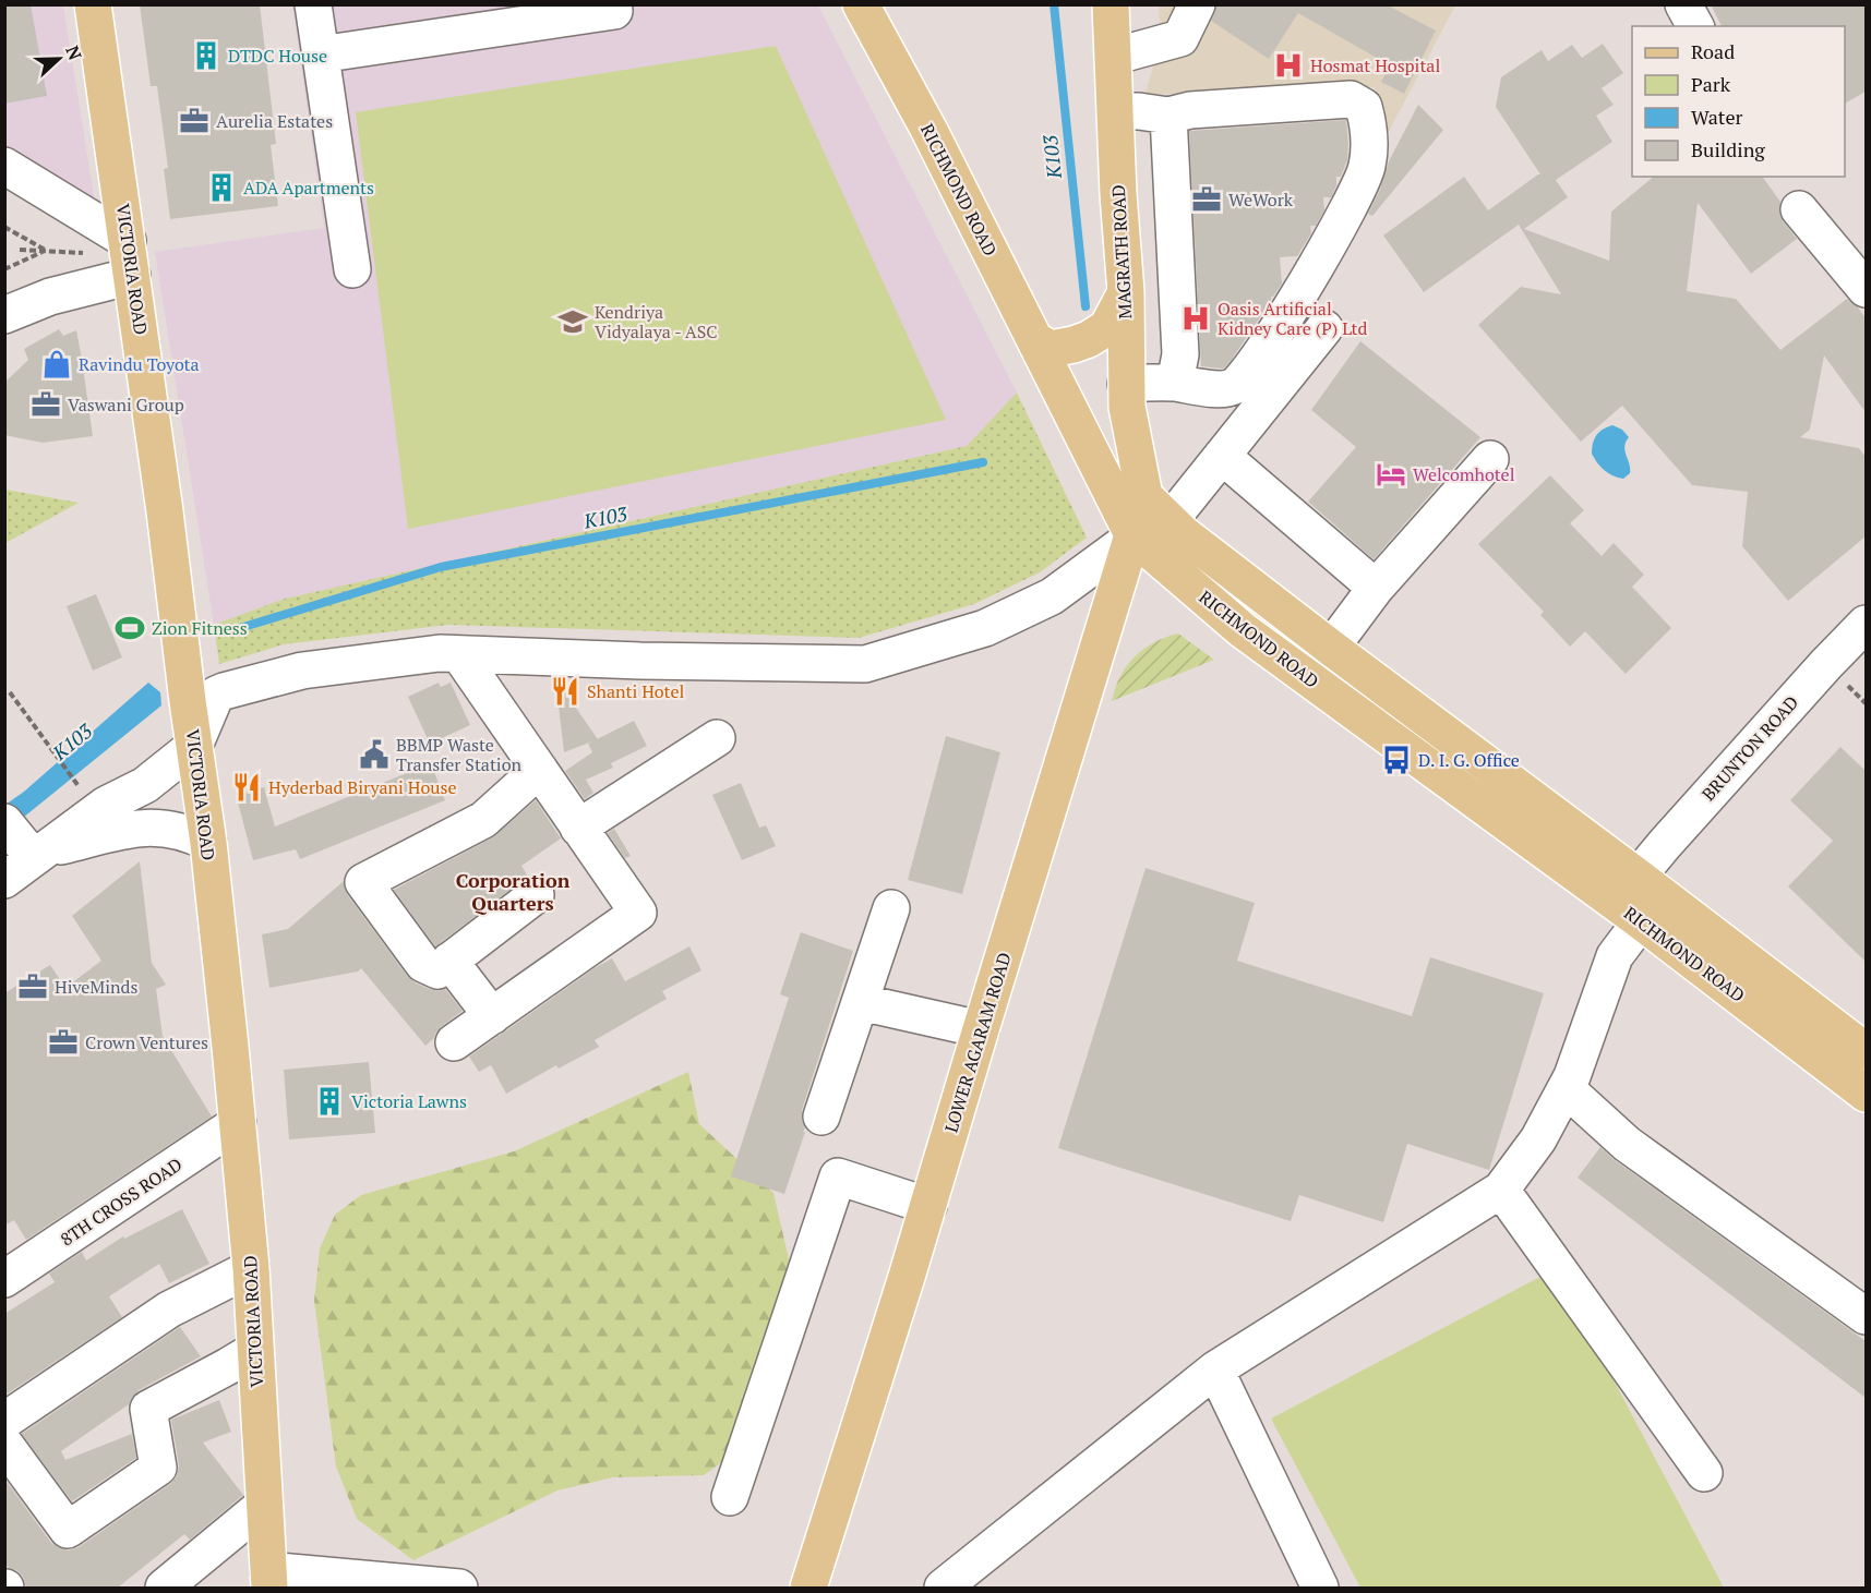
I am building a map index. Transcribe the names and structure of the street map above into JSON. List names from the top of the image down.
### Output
{
  "streets": {
    "main road": [
      "RICHMOND ROAD",
      "MAGRATH ROAD",
      "VICTORIA ROAD",
      "LOWER AGARAM ROAD"
    ],
    "street": ["BRUNTON ROAD", "8TH CROSS ROAD"]
  },
  "crossings": [
    ["RICHMOND ROAD", "MAGRATH ROAD"],
    ["RICHMOND ROAD", "BRUNTON ROAD"],
    ["RICHMOND ROAD", "LOWER AGARAM ROAD"],
    ["MAGRATH ROAD", "LOWER AGARAM ROAD"],
    ["VICTORIA ROAD", "8TH CROSS ROAD"]
  ],
  "districts": ["Corporation Quarters"],
  "water": ["K103"],
  "places": {
    "building": ["DTDC House", "ADA Apartments", "Victoria Lawns"],
    "hospital": ["Hosmat Hospital", "Oasis Artificial Kidney Care (P) Ltd"],
    "office": [
      "Aurelia Estates",
      "WeWork",
      "Vaswani Group",
      "HiveMinds",
      "Crown Ventures"
    ],
    "school or university": ["Kendriya Vidyalaya - ASC"],
    "shop": ["Ravindu Toyota"],
    "hotel": ["Welcomhotel"],
    "sports": ["Zion Fitness"],
    "restaurant": ["Shanti Hotel", "Hyderbad Biryani House"],
    "public building": ["BBMP Waste Transfer Station"],
    "bus stop": ["D. I. G. Office"]
  },
  "legend": [
    "Road",
    "Park",
    "Water",
    "Building"
  ],
  "north": "right"
}
